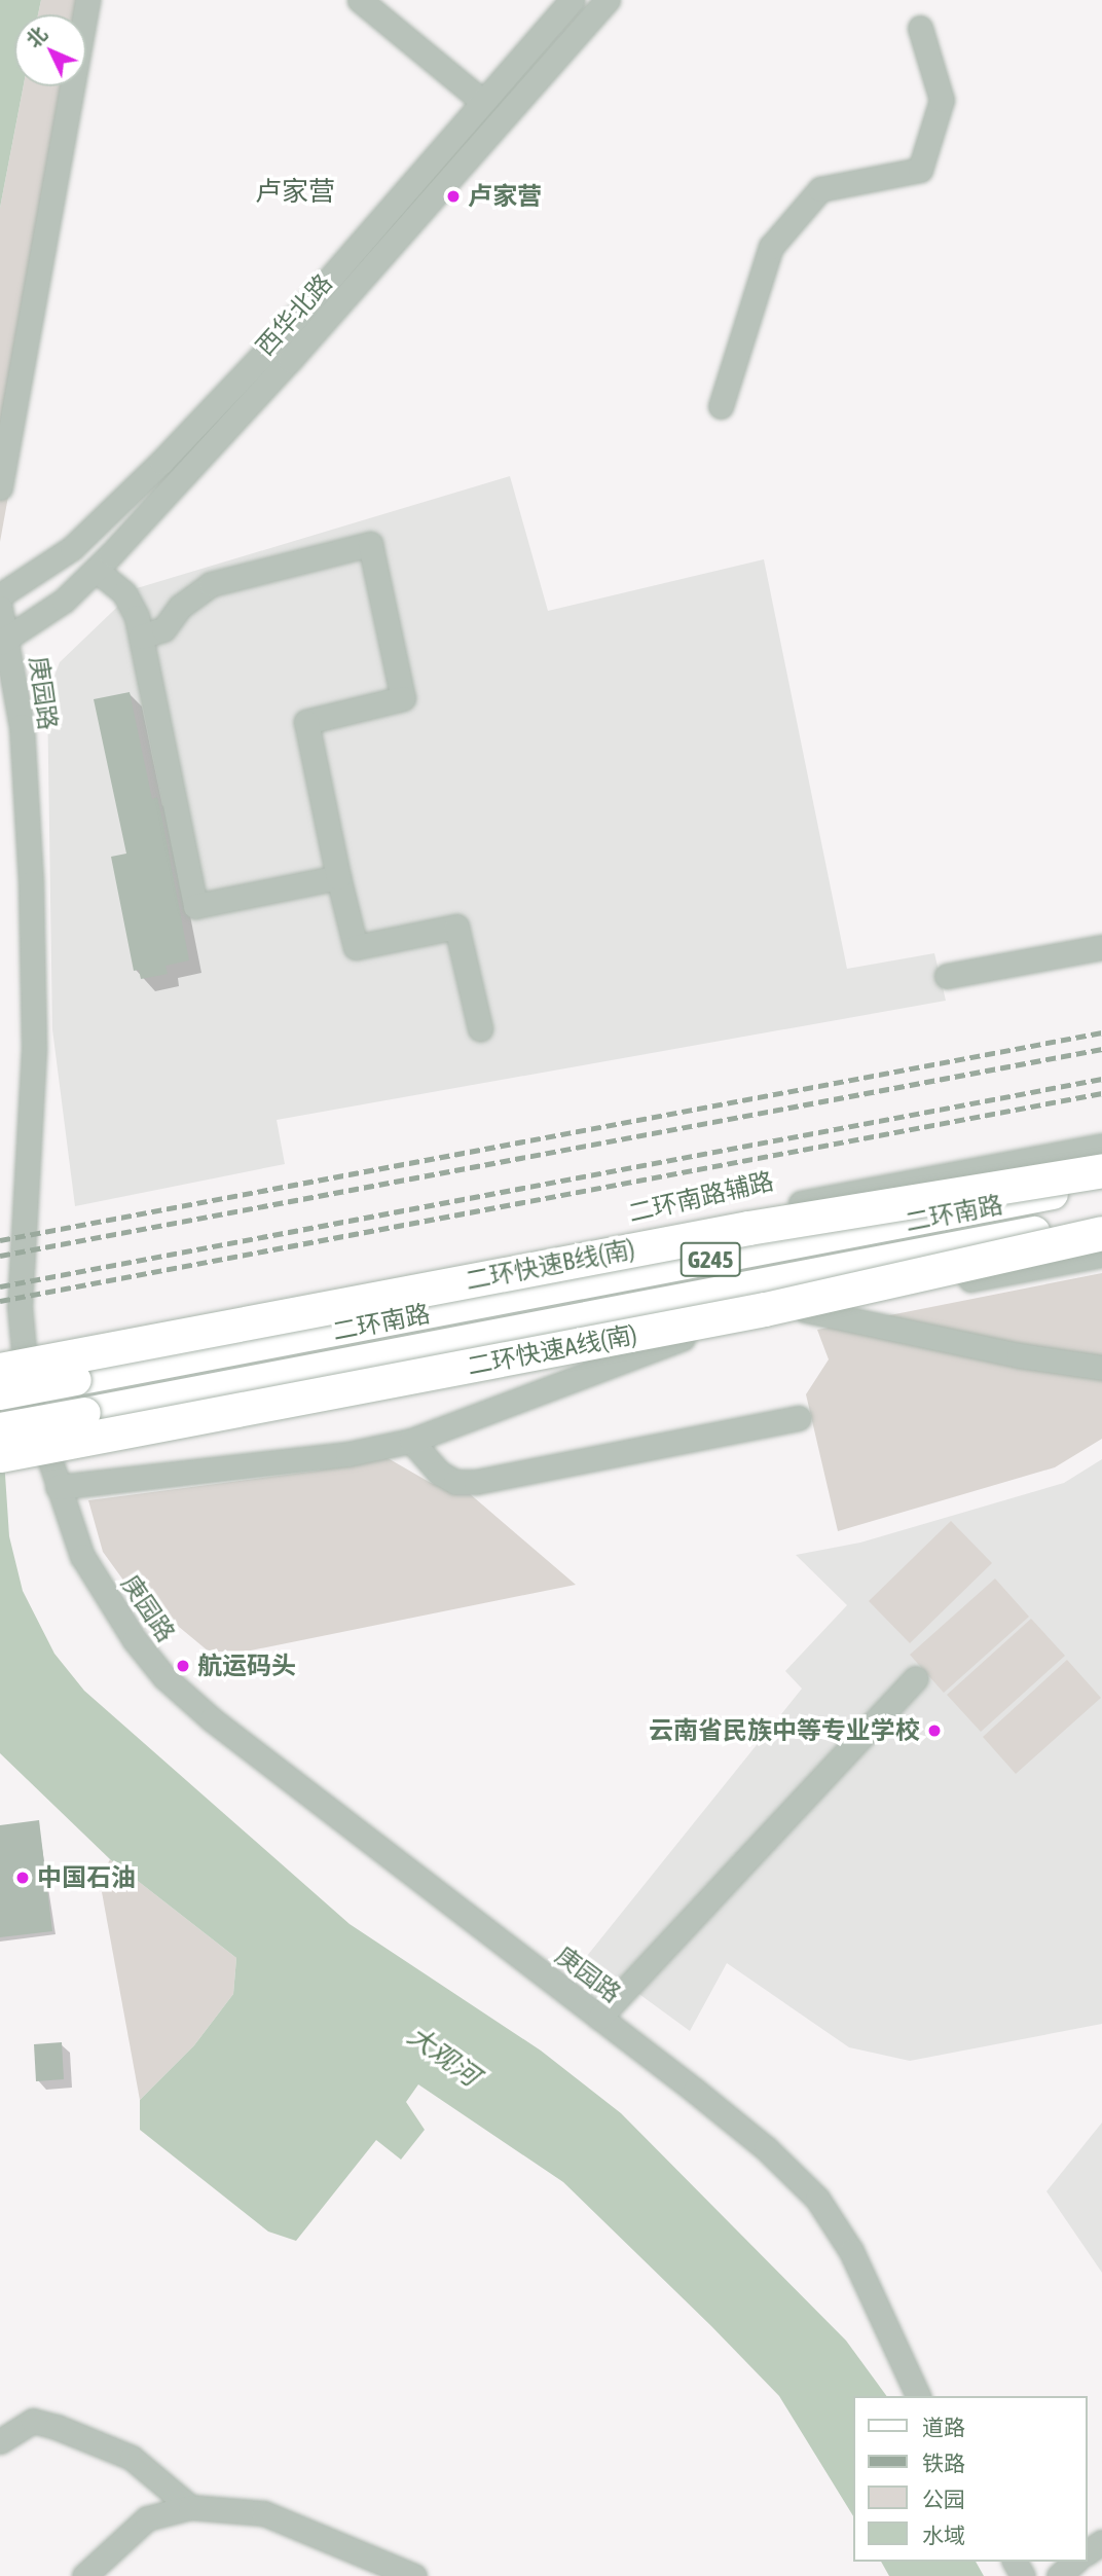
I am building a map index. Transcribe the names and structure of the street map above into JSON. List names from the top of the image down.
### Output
{
  "streets": {
    "highway": ["二环快速B线(南)", "二环快速A线(南)"],
    "main road": ["二环南路", "G245"],
    "street": ["西华北路", "庚园路", "二环南路辅路"]
  },
  "crossings": [
    ["西华北路", "庚园路"],
    ["二环南路辅路", "二环南路"]
  ],
  "districts": ["卢家营"],
  "water": ["大观河"],
  "places": [
    "卢家营",
    "航运码头",
    "云南省民族中等专业学校",
    "中国石油"
  ],
  "legend": [
    "道路",
    "铁路",
    "公园",
    "水域"
  ],
  "north": "top left"
}
